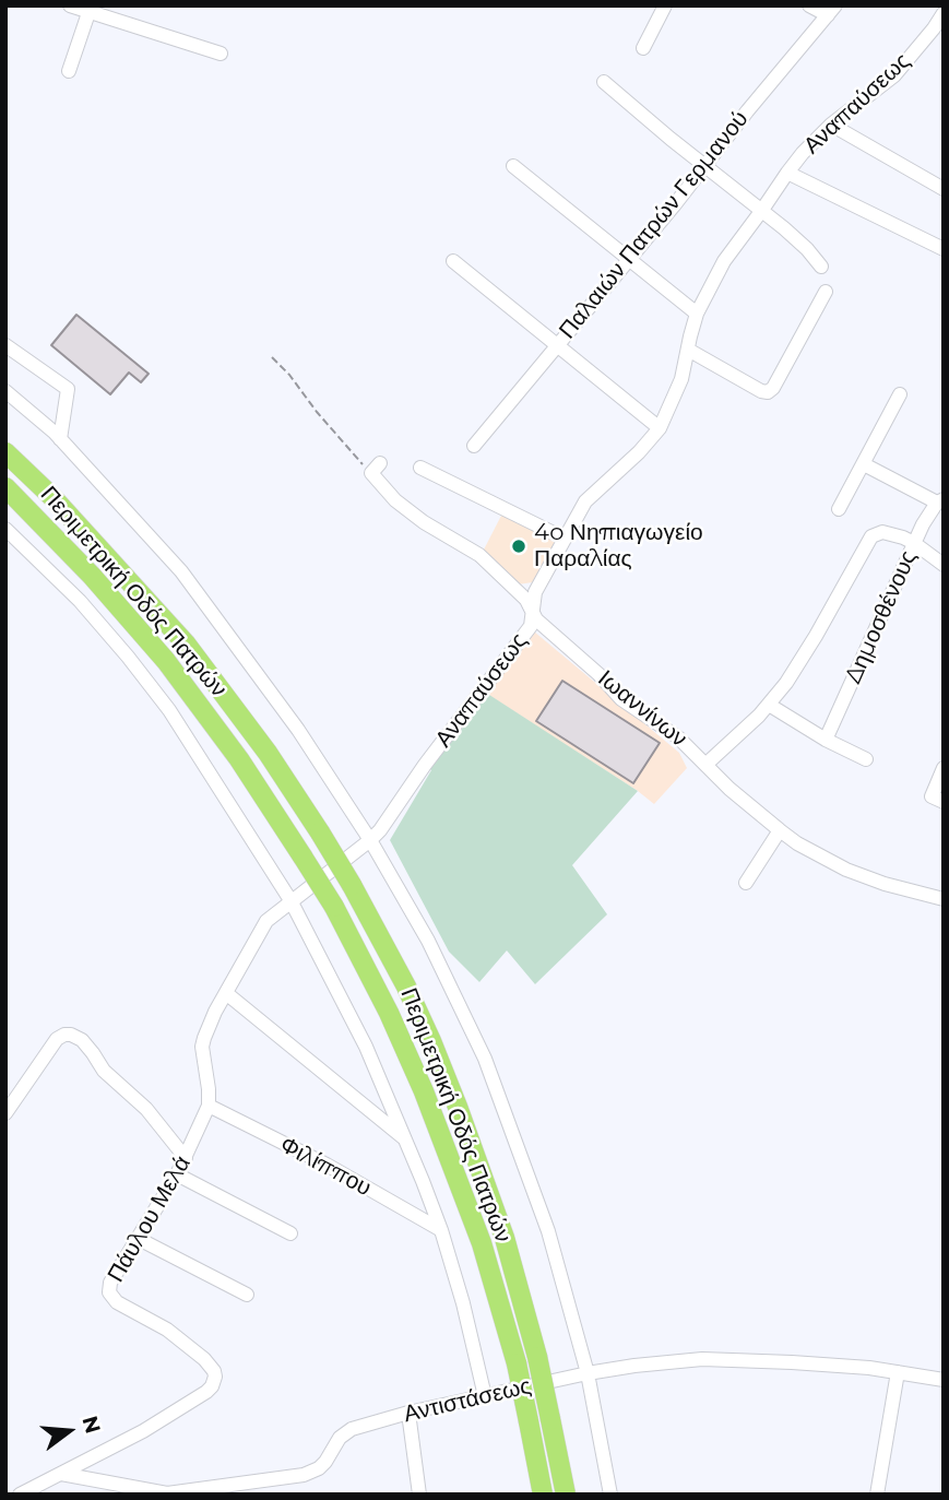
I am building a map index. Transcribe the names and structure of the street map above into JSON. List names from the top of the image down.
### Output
{
  "streets": {
    "highway": ["Περιμετρική Οδός Πατρών"],
    "street": [
      "Αναπαύσεως",
      "Παλαιών Πατρών Γερμανού",
      "Δημοσθένους",
      "Ιωαννίνων",
      "Φιλίππου",
      "Πάυλου Μελά",
      "Αντιστάσεως"
    ]
  },
  "crossings": [
    ["Αναπαύσεως", "Ιωαννίνων"],
    ["Αναπαύσεως", "Πάυλου Μελά"],
    ["Φιλίππου", "Πάυλου Μελά"],
    ["Πάυλου Μελά", "Αντιστάσεως"]
  ],
  "places": ["4o Νηπιαγωγείο Παραλίας"],
  "north": "right"
}
